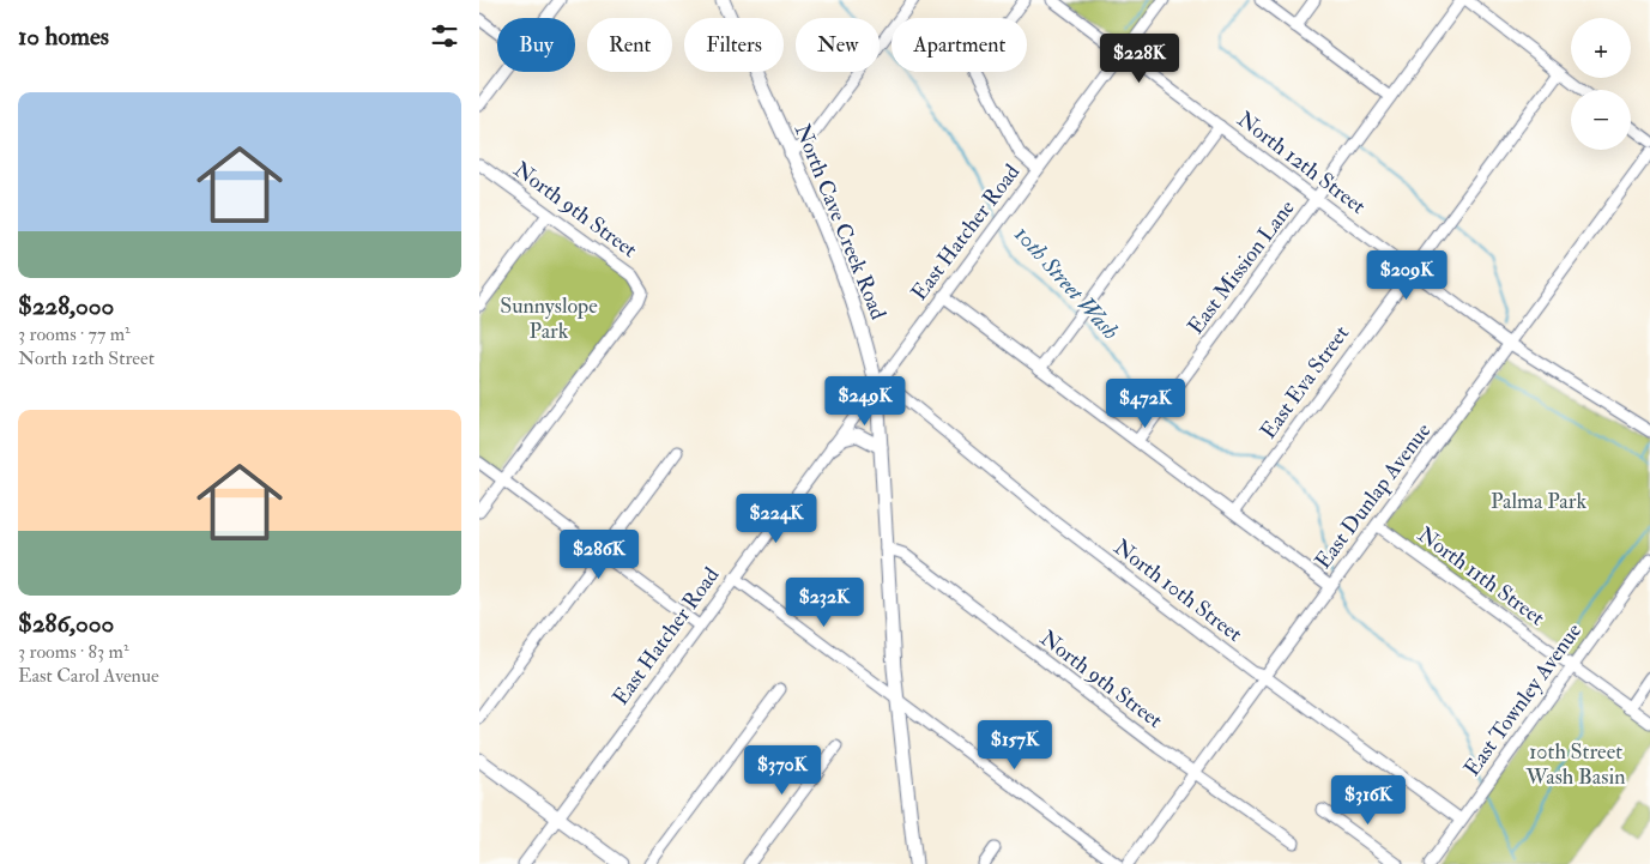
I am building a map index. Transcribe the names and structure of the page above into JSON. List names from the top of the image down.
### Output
{
  "streets": {
    "main road": ["North Cave Creek Road"],
    "street": [
      "North 12th Street",
      "North 9th Street",
      "East Hatcher Road",
      "East Mission Lane",
      "East Eva Street",
      "East Dunlap Avenue",
      "North 11th Street",
      "North 10th Street",
      "East Townley Avenue"
    ]
  },
  "crossings": [
    ["North 12th Street", "East Hatcher Road"],
    ["North 12th Street", "East Mission Lane"],
    ["North 12th Street", "East Eva Street"],
    ["North 12th Street", "East Dunlap Avenue"],
    ["North 9th Street", "North Cave Creek Road"],
    ["North 9th Street", "East Dunlap Avenue"],
    ["North Cave Creek Road", "East Hatcher Road"],
    ["North Cave Creek Road", "North 10th Street"],
    ["East Hatcher Road", "North 10th Street"],
    ["East Dunlap Avenue", "North 11th Street"],
    ["East Dunlap Avenue", "North 10th Street"],
    ["North 11th Street", "East Townley Avenue"],
    ["North 10th Street", "East Townley Avenue"]
  ],
  "water": ["10th Street Wash"],
  "parks": ["Sunnyslope Park", "Palma Park", "10th Street Wash Basin"],
  "page": {
    "heading": "10 homes",
    "map_buttons": ["+", "−"],
    "chip": [
      "Buy",
      "Rent",
      "Filters",
      "New",
      "Apartment"
    ],
    "price": [
      "$228K",
      "$209K",
      "$249K",
      "$472K",
      "$224K",
      "$286K",
      "$232K",
      "$157K",
      "$370K",
      "$316K"
    ],
    "list": [
      {
        "name": "$228,000",
        "note": "3 rooms · 77 m² · North 12th Street"
      },
      {
        "name": "$286,000",
        "note": "3 rooms · 83 m² · East Carol Avenue"
      }
    ]
  }
}
